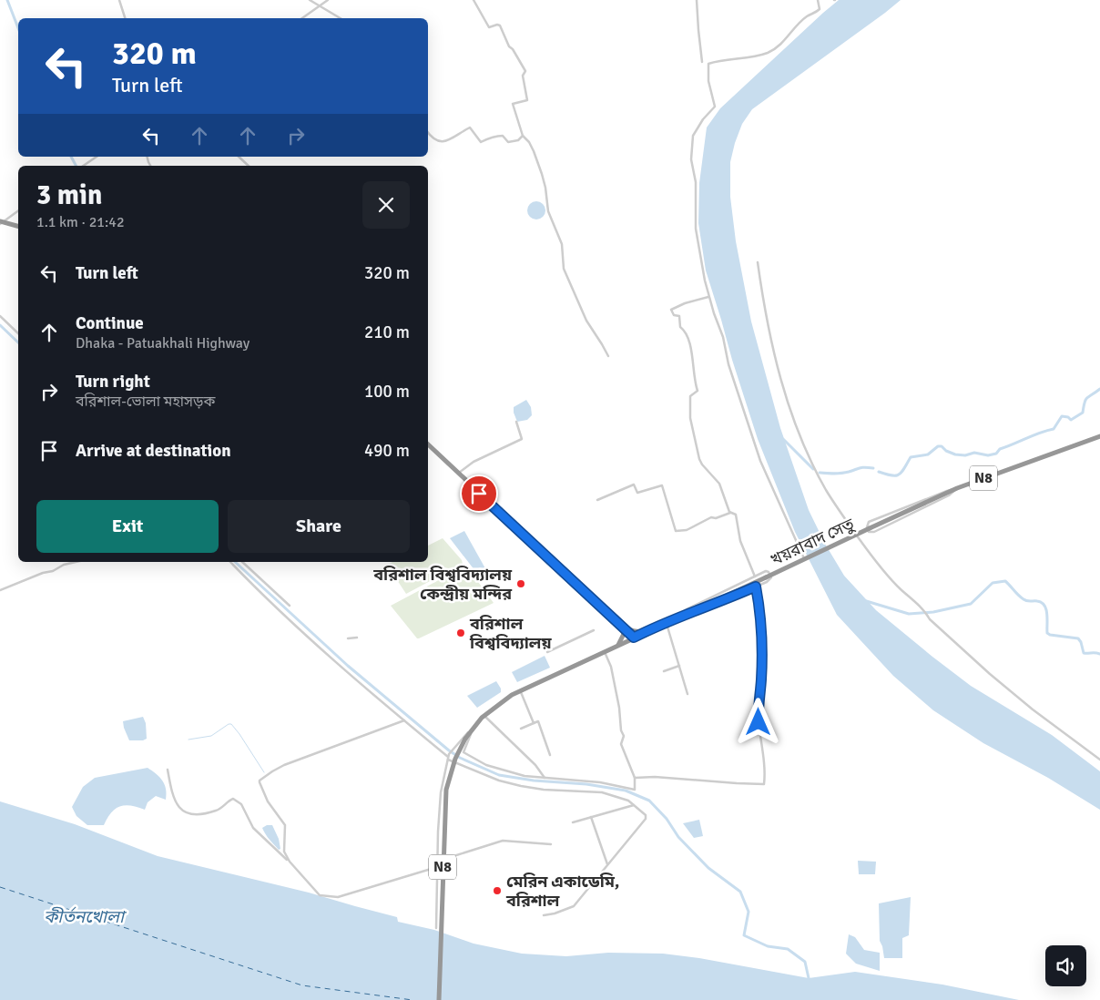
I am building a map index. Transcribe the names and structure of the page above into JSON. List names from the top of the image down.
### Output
{
  "streets": {
    "highway": ["N8", "খয়রাবাদ সেতু"]
  },
  "crossings": [
    ["N8", "খয়রাবাদ সেতু"]
  ],
  "water": ["কীর্তনখোলা"],
  "places": ["বরিশাল বিশ্ববিদ্যালয় কেন্দ্রীয় মন্দির", "বরিশাল বিশ্ববিদ্যালয়", "মেরিন একাডেমি, বরিশাল"],
  "page": {
    "turn": ["320 m", "Turn left"],
    "heading": ["3 min", "1.1 km · 21:42"],
    "list": [
      {
        "name": "Turn left",
        "value": "320 m"
      },
      {
        "name": "Continue",
        "note": "Dhaka - Patuakhali Highway",
        "value": "210 m"
      },
      {
        "name": "Turn right",
        "note": "বরিশাল-ভোলা মহাসড়ক",
        "value": "100 m"
      },
      {
        "name": "Arrive at destination",
        "value": "490 m"
      }
    ],
    "buttons": ["Exit", "Share"]
  }
}
